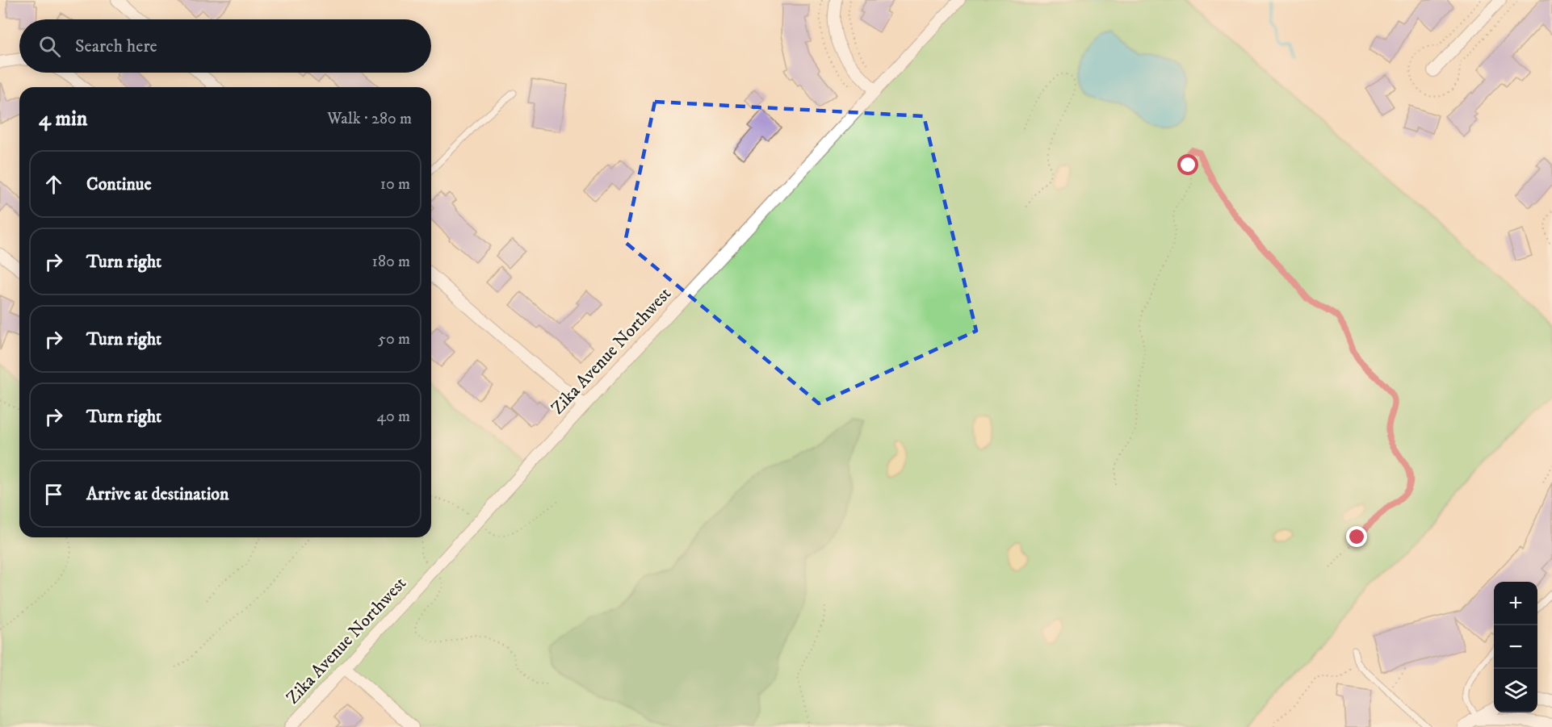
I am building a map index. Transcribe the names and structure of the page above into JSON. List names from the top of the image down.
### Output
{
  "streets": {
    "street": ["Zika Avenue Northwest"]
  },
  "page": {
    "search": "Search here",
    "heading": ["4 min", "Walk · 280 m"],
    "list": [
      ["Continue", "10 m"],
      ["Turn right", "180 m"],
      ["Turn right", "50 m"],
      ["Turn right", "40 m"],
      "Arrive at destination"
    ],
    "map_buttons": ["+", "−"]
  }
}
